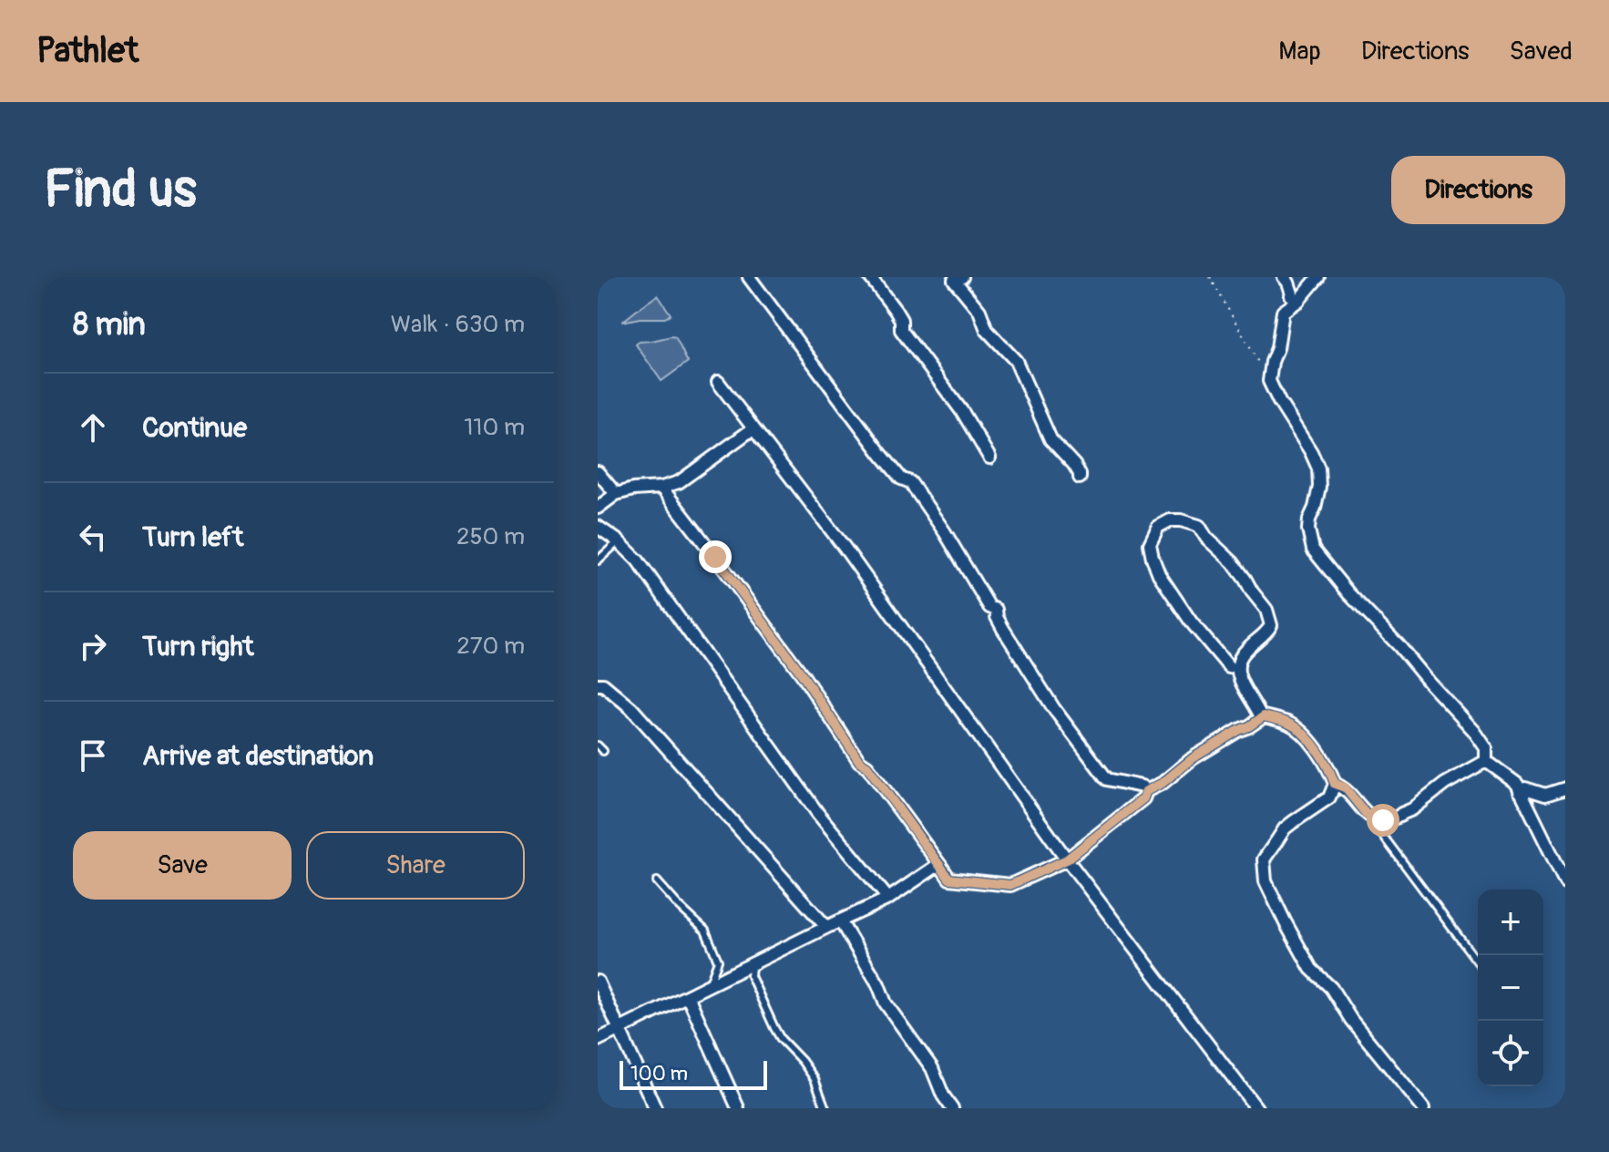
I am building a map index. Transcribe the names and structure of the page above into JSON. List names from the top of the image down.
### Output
{
  "scale_bar": "100 m",
  "page": {
    "header": "Pathlet",
    "nav": ["Map", "Directions", "Saved"],
    "buttons": [
      "Directions",
      ["Save", "Share"]
    ],
    "title": "Find us",
    "heading": ["8 min", "Walk · 630 m"],
    "list": [
      ["Continue", "110 m"],
      ["Turn left", "250 m"],
      ["Turn right", "270 m"],
      "Arrive at destination"
    ],
    "map_buttons": ["+", "−"],
    "scale": "100 m"
  }
}
